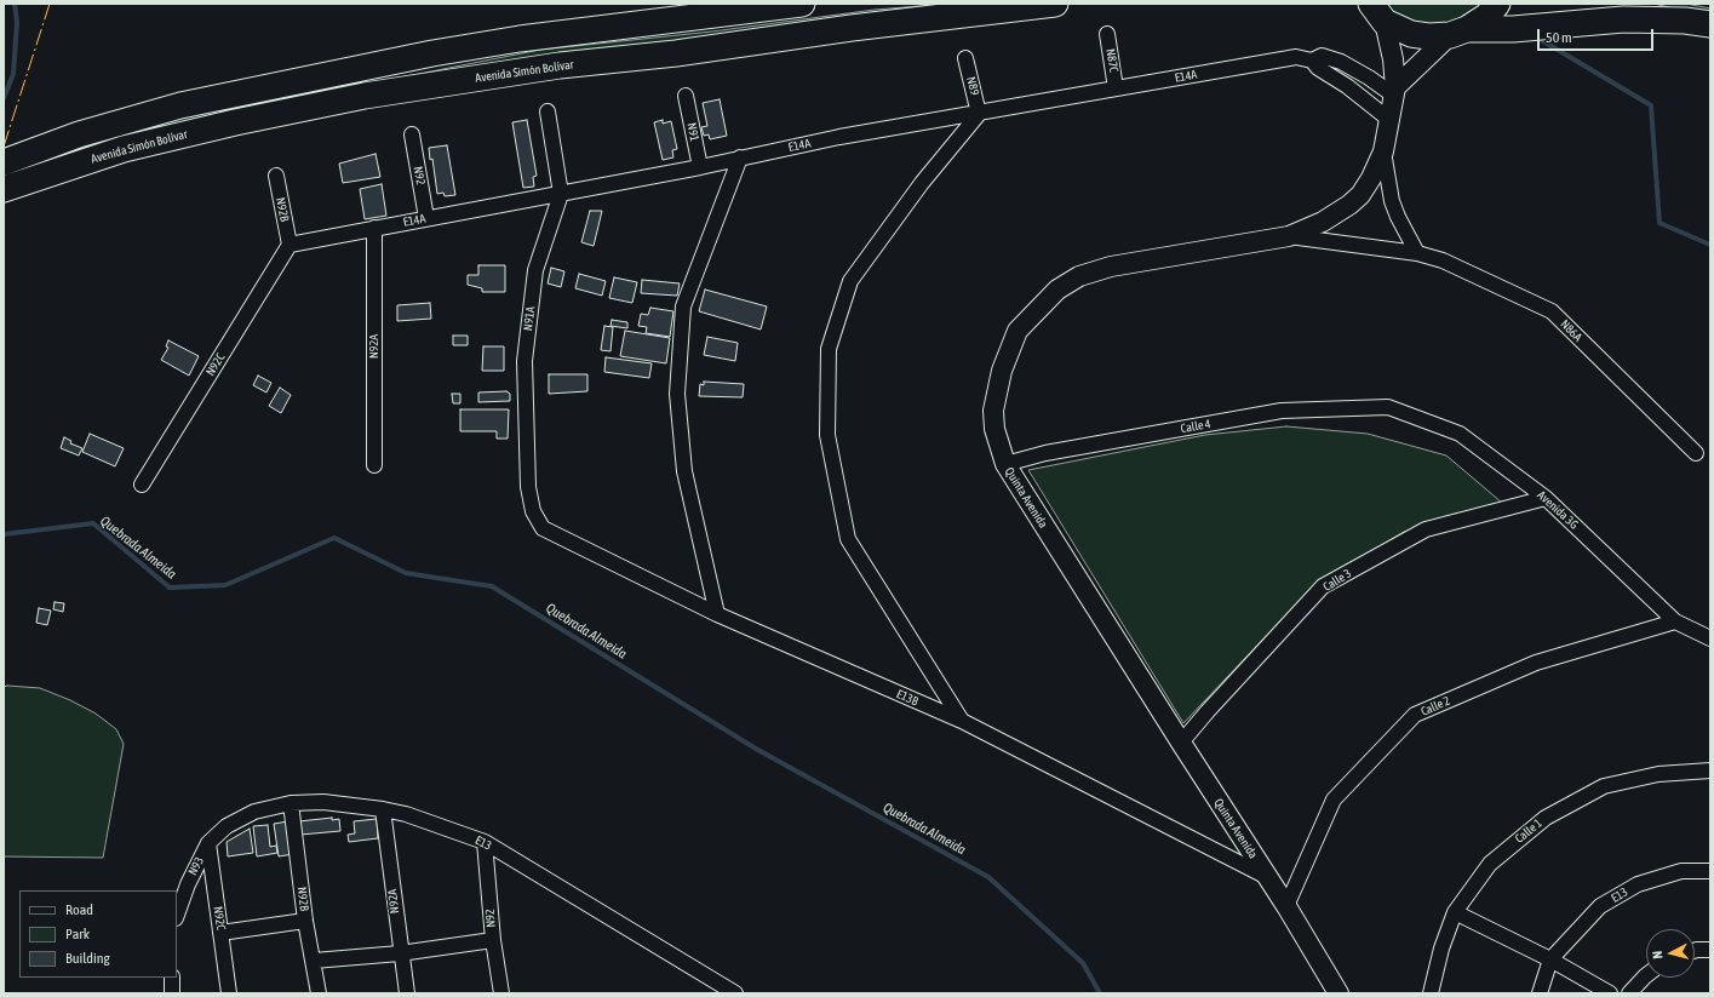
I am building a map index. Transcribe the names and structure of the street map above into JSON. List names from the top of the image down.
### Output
{
  "streets": {
    "highway": ["Avenida Simón Bolívar"],
    "street": [
      "N87C",
      "E14A",
      "N89",
      "N91",
      "N92",
      "N92B",
      "N91A",
      "N86A",
      "N92A",
      "N92C",
      "Calle 4",
      "Quinta Avenida",
      "Avenida 3G",
      "Calle 3",
      "E13B",
      "Calle 2",
      "Calle 1",
      "E13",
      "N93"
    ]
  },
  "crossings": [
    ["N87C", "E14A"],
    ["E14A", "N89"],
    ["E14A", "N91"],
    ["E14A", "N92"],
    ["E14A", "N92B"],
    ["E14A", "N91A"],
    ["E14A", "N92A"],
    ["E14A", "N92C"],
    ["E14A", "Quinta Avenida"],
    ["N92", "E13"],
    ["N92B", "N92C"],
    ["N92B", "E13"],
    ["N91A", "E13B"],
    ["N86A", "Quinta Avenida"],
    ["N92A", "E13"],
    ["N92C", "E13"],
    ["N92C", "N93"],
    ["Calle 4", "Quinta Avenida"],
    ["Calle 4", "Avenida 3G"],
    ["Quinta Avenida", "Calle 3"],
    ["Quinta Avenida", "E13B"],
    ["Quinta Avenida", "Calle 2"],
    ["Avenida 3G", "Calle 3"],
    ["Avenida 3G", "Calle 2"],
    ["E13", "N93"]
  ],
  "water": ["Quebrada Almeida"],
  "legend": ["Road", "Park", "Building"],
  "scale_bar": "50 m",
  "north": "left"
}
